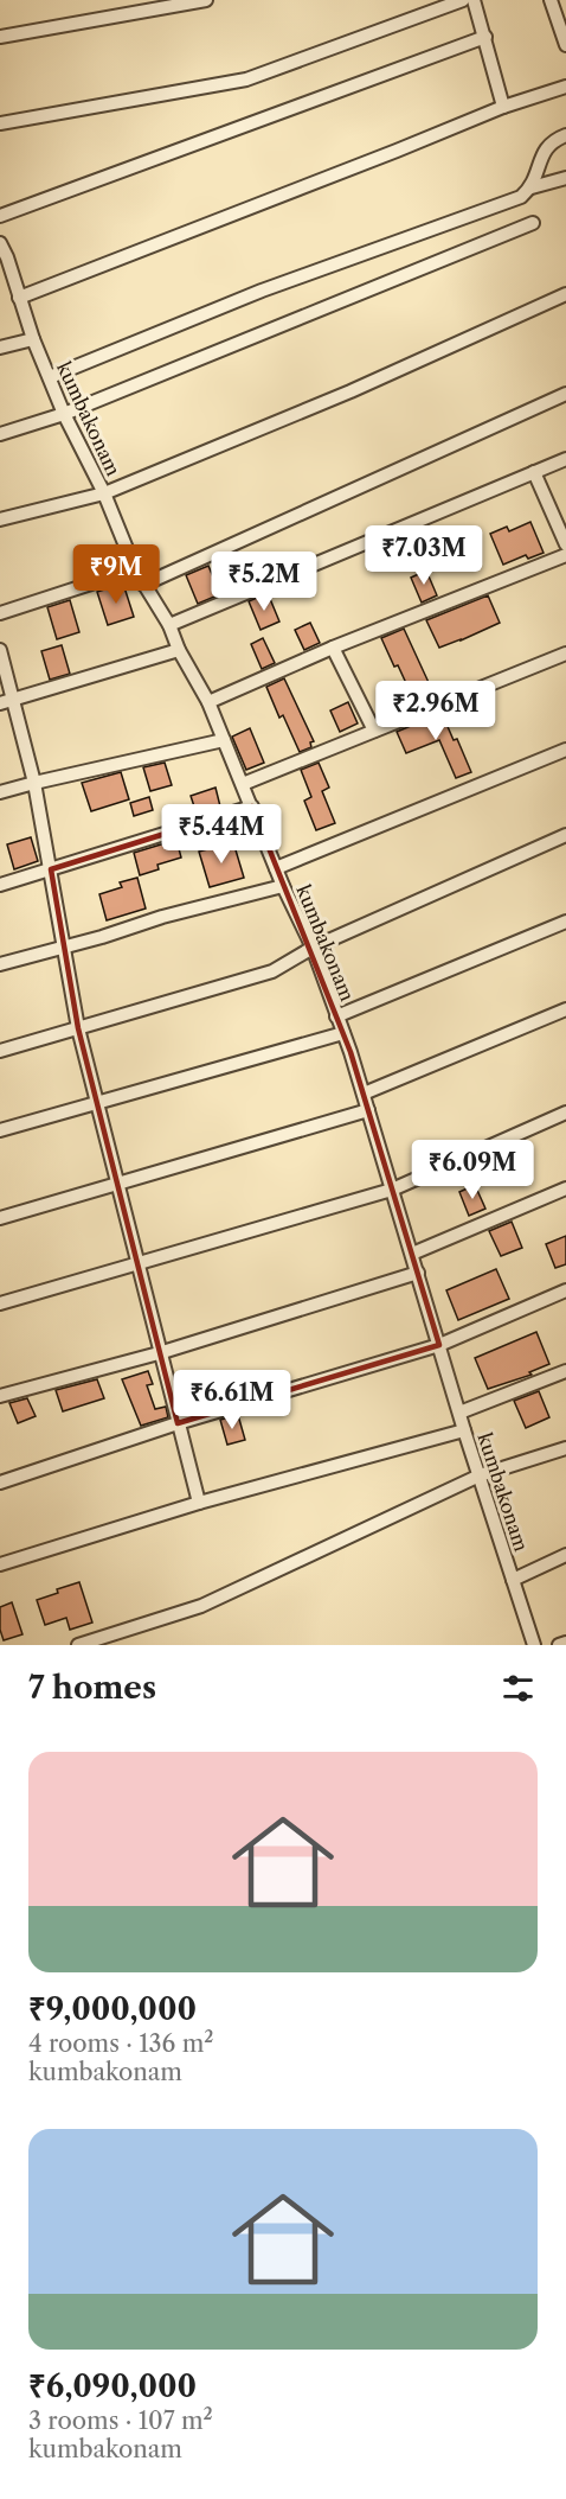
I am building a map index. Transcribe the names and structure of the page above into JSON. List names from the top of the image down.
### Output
{
  "streets": {
    "street": ["kumbakonam"]
  },
  "page": {
    "price": [
      "₹7.03M",
      "₹9M",
      "₹5.2M",
      "₹2.96M",
      "₹5.44M",
      "₹6.09M",
      "₹6.61M"
    ],
    "heading": "7 homes",
    "list": [
      {
        "name": "₹9,000,000",
        "note": "4 rooms · 136 m² · kumbakonam"
      },
      {
        "name": "₹6,090,000",
        "note": "3 rooms · 107 m² · kumbakonam"
      }
    ]
  }
}
